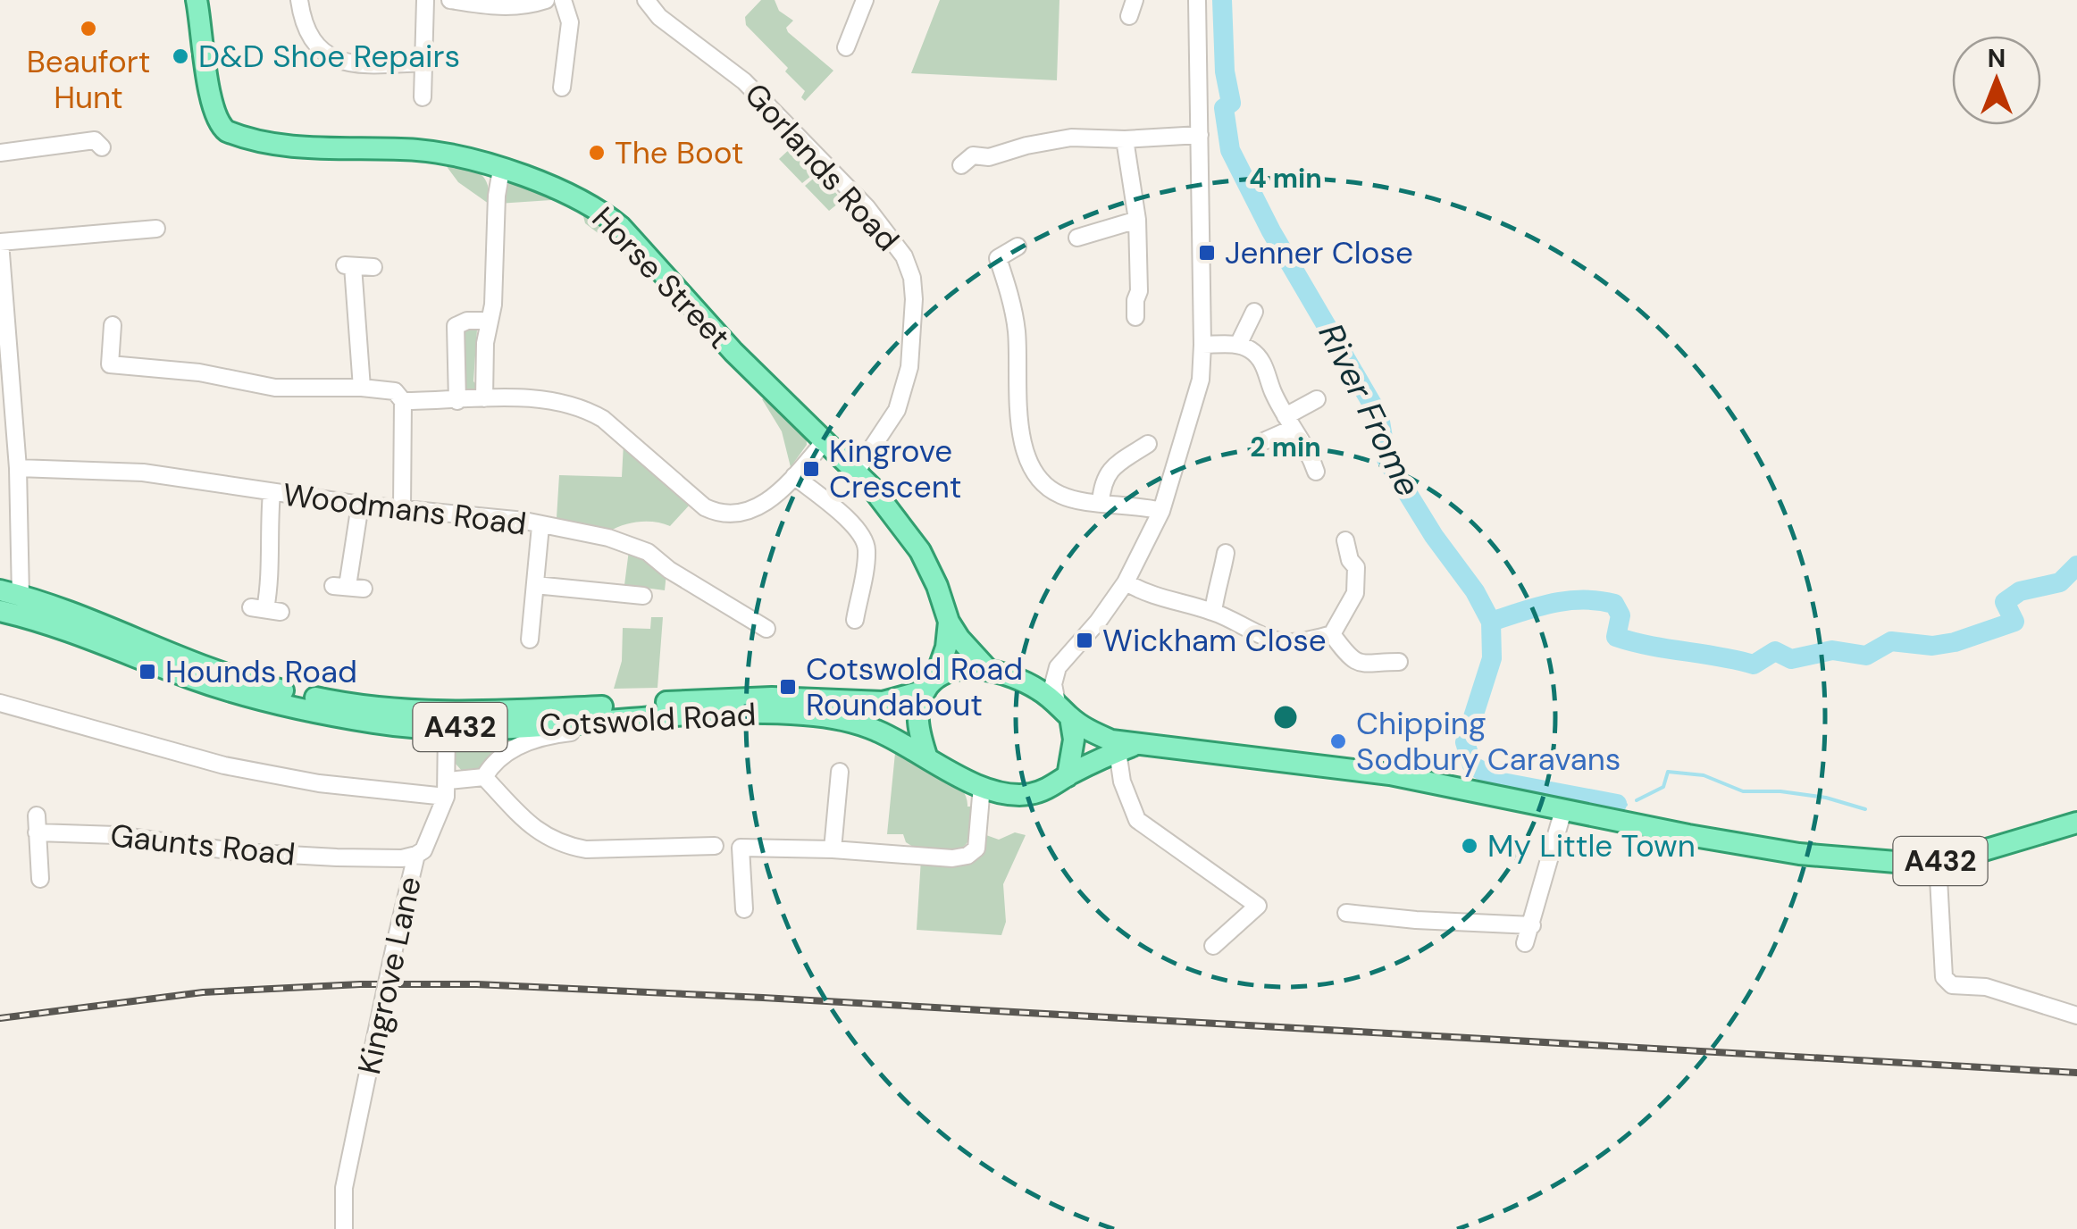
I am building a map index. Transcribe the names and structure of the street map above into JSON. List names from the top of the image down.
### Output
{
  "streets": {
    "main road": ["Horse Street", "Cotswold Road", "A432"],
    "street": [
      "Gorlands Road",
      "Woodmans Road",
      "Gaunts Road",
      "Kingrove Lane"
    ]
  },
  "crossings": [
    ["Gorlands Road", "Horse Street"],
    ["Horse Street", "Cotswold Road"],
    ["Horse Street", "A432"],
    ["Cotswold Road", "A432"],
    ["Cotswold Road", "Kingrove Lane"],
    ["Gaunts Road", "Kingrove Lane"]
  ],
  "water": ["River Frome"],
  "places": {
    "other": [
      "Beaufort Hunt",
      "D&D Shoe Repairs",
      "The Boot",
      "Chipping Sodbury Caravans",
      "My Little Town"
    ],
    "transit": [
      "Jenner Close",
      "Kingrove Crescent",
      "Wickham Close",
      "Hounds Road",
      "Cotswold Road Roundabout"
    ]
  },
  "north": "top",
  "rings": ["4 min", "2 min"]
}
